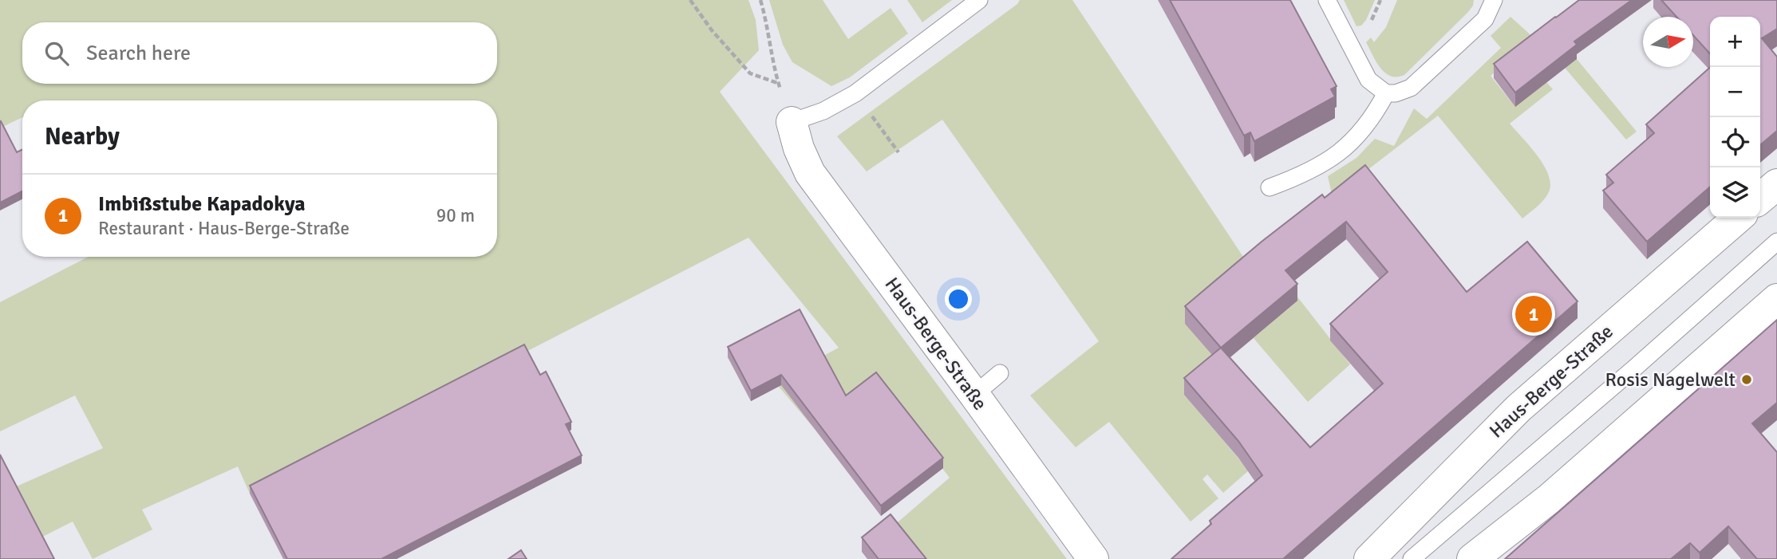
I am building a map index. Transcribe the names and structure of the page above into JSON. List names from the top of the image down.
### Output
{
  "streets": {
    "main road": ["Haus-Berge-Straße"]
  },
  "places": ["Rosis Nagelwelt"],
  "north": "right",
  "page": {
    "map_buttons": ["+", "−"],
    "search": "Search here",
    "heading": "Nearby",
    "list": [
      {
        "mark": "1",
        "name": "Imbißstube Kapadokya",
        "note": "Restaurant · Haus-Berge-Straße",
        "value": "90 m"
      }
    ],
    "pins": "1"
  }
}
